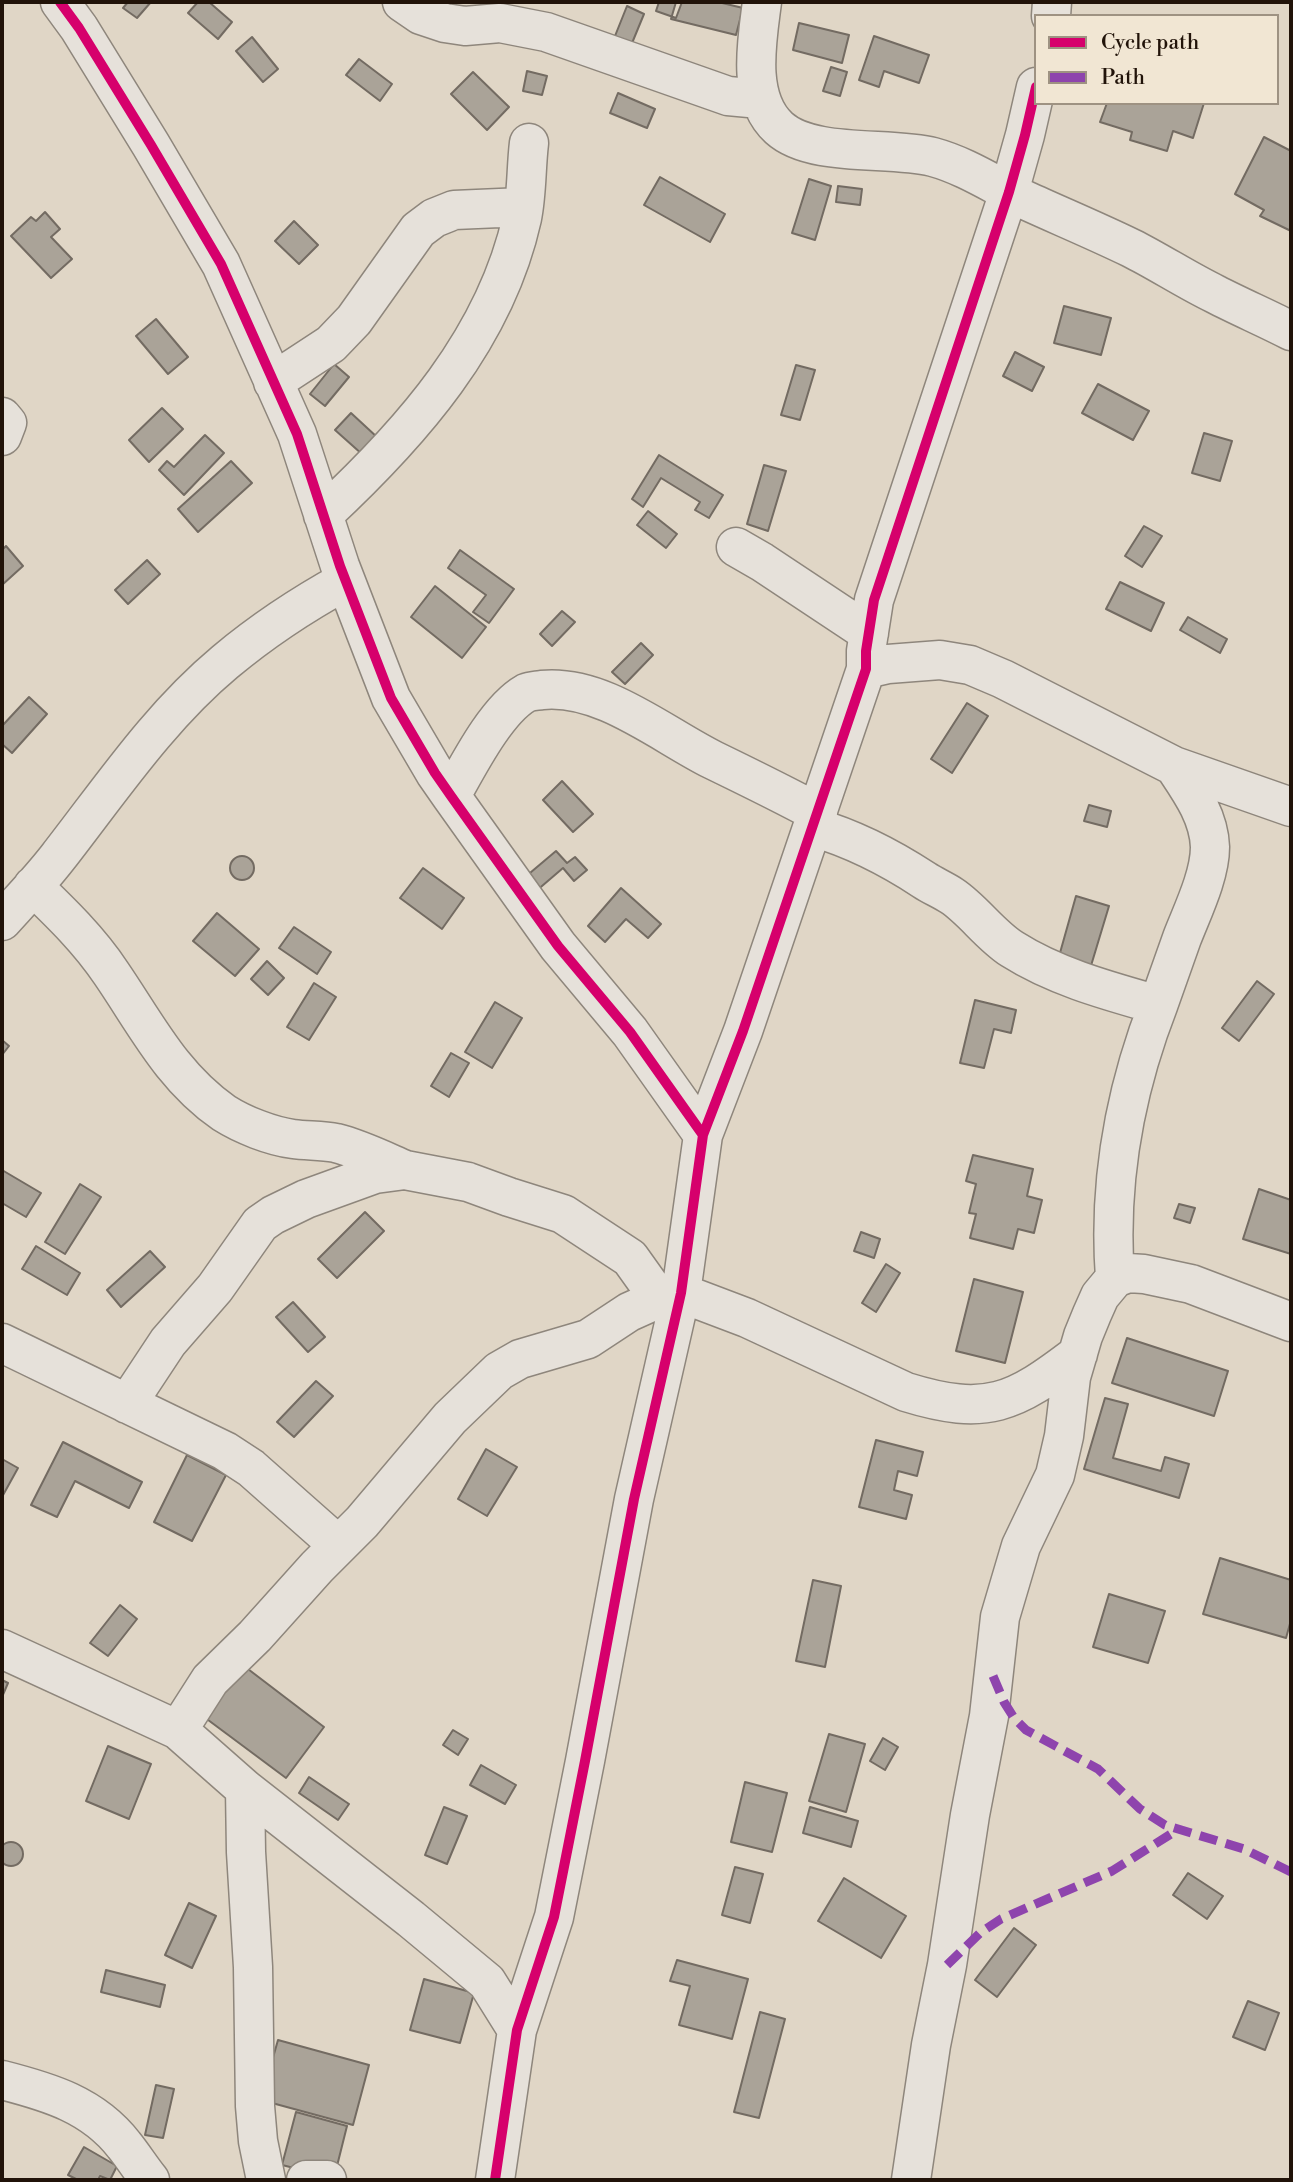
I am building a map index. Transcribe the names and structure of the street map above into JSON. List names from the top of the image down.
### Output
{
  "legend": ["Cycle path", "Path"]
}
